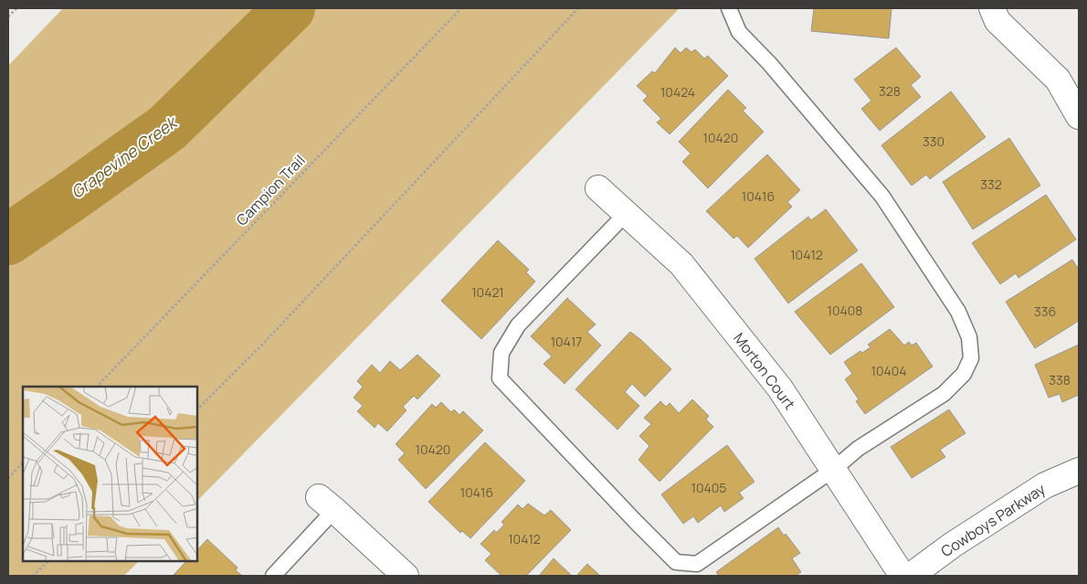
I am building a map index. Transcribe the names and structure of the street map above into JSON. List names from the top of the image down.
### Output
{
  "streets": {
    "street": ["Morton Court", "Cowboys Parkway"],
    "path": ["Campion Trail"]
  },
  "water": ["Grapevine Creek"],
  "house_numbers": [
    "328",
    "10424",
    "10420",
    "330",
    "332",
    "10416",
    "10412",
    "10421",
    "10408",
    "336",
    "10417",
    "10404",
    "338",
    "10420",
    "10405",
    "10416",
    "10412"
  ]
}
